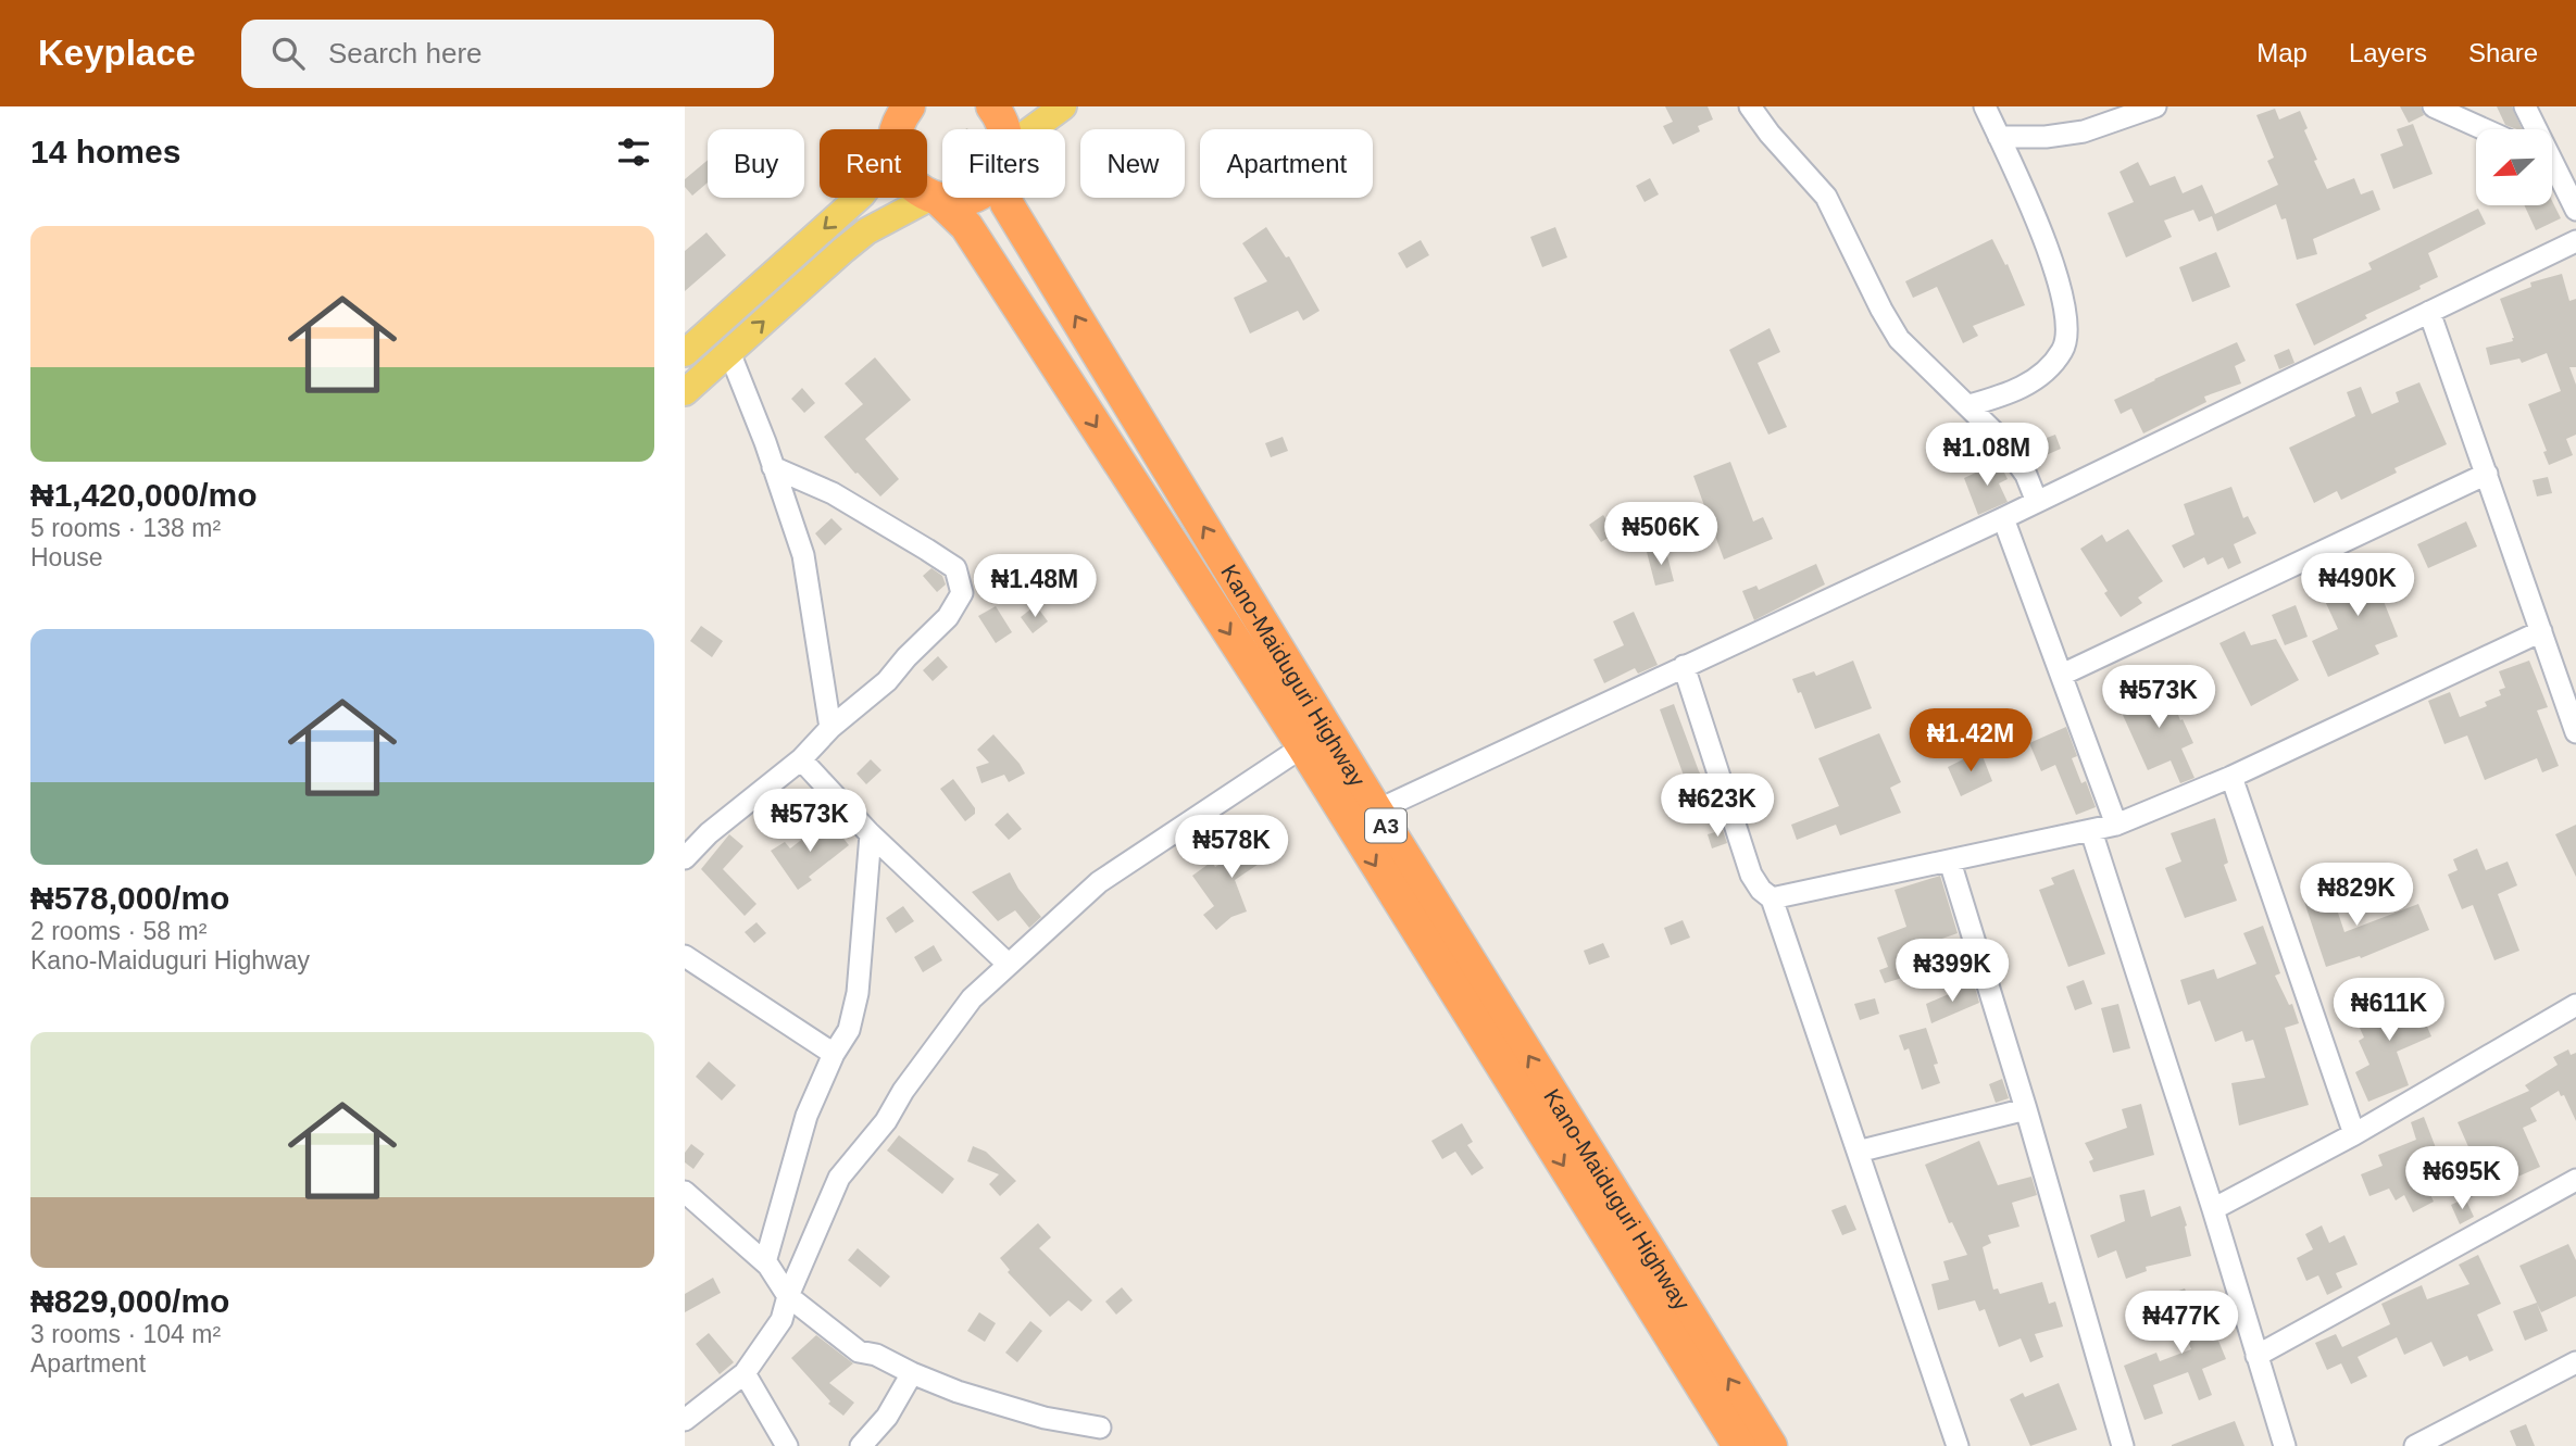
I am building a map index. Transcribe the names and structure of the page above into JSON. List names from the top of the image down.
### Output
{
  "streets": {
    "highway": ["Kano-Maiduguri Highway", "A3"]
  },
  "crossings": [
    ["Kano-Maiduguri Highway", "A3"]
  ],
  "north": "bottom left",
  "page": {
    "header": "Keyplace",
    "search": "Search here",
    "nav": ["Map", "Layers", "Share"],
    "heading": "14 homes",
    "chip": [
      "Buy",
      "Rent",
      "Filters",
      "New",
      "Apartment"
    ],
    "list": [
      {
        "name": "₦1,420,000/mo",
        "note": "5 rooms · 138 m² · House"
      },
      {
        "name": "₦578,000/mo",
        "note": "2 rooms · 58 m² · Kano-Maiduguri Highway"
      },
      {
        "name": "₦829,000/mo",
        "note": "3 rooms · 104 m² · Apartment"
      }
    ],
    "price": [
      "₦1.08M",
      "₦506K",
      "₦490K",
      "₦1.48M",
      "₦573K",
      "₦1.42M",
      "₦623K",
      "₦573K",
      "₦578K",
      "₦829K",
      "₦399K",
      "₦611K",
      "₦695K",
      "₦477K"
    ]
  }
}
